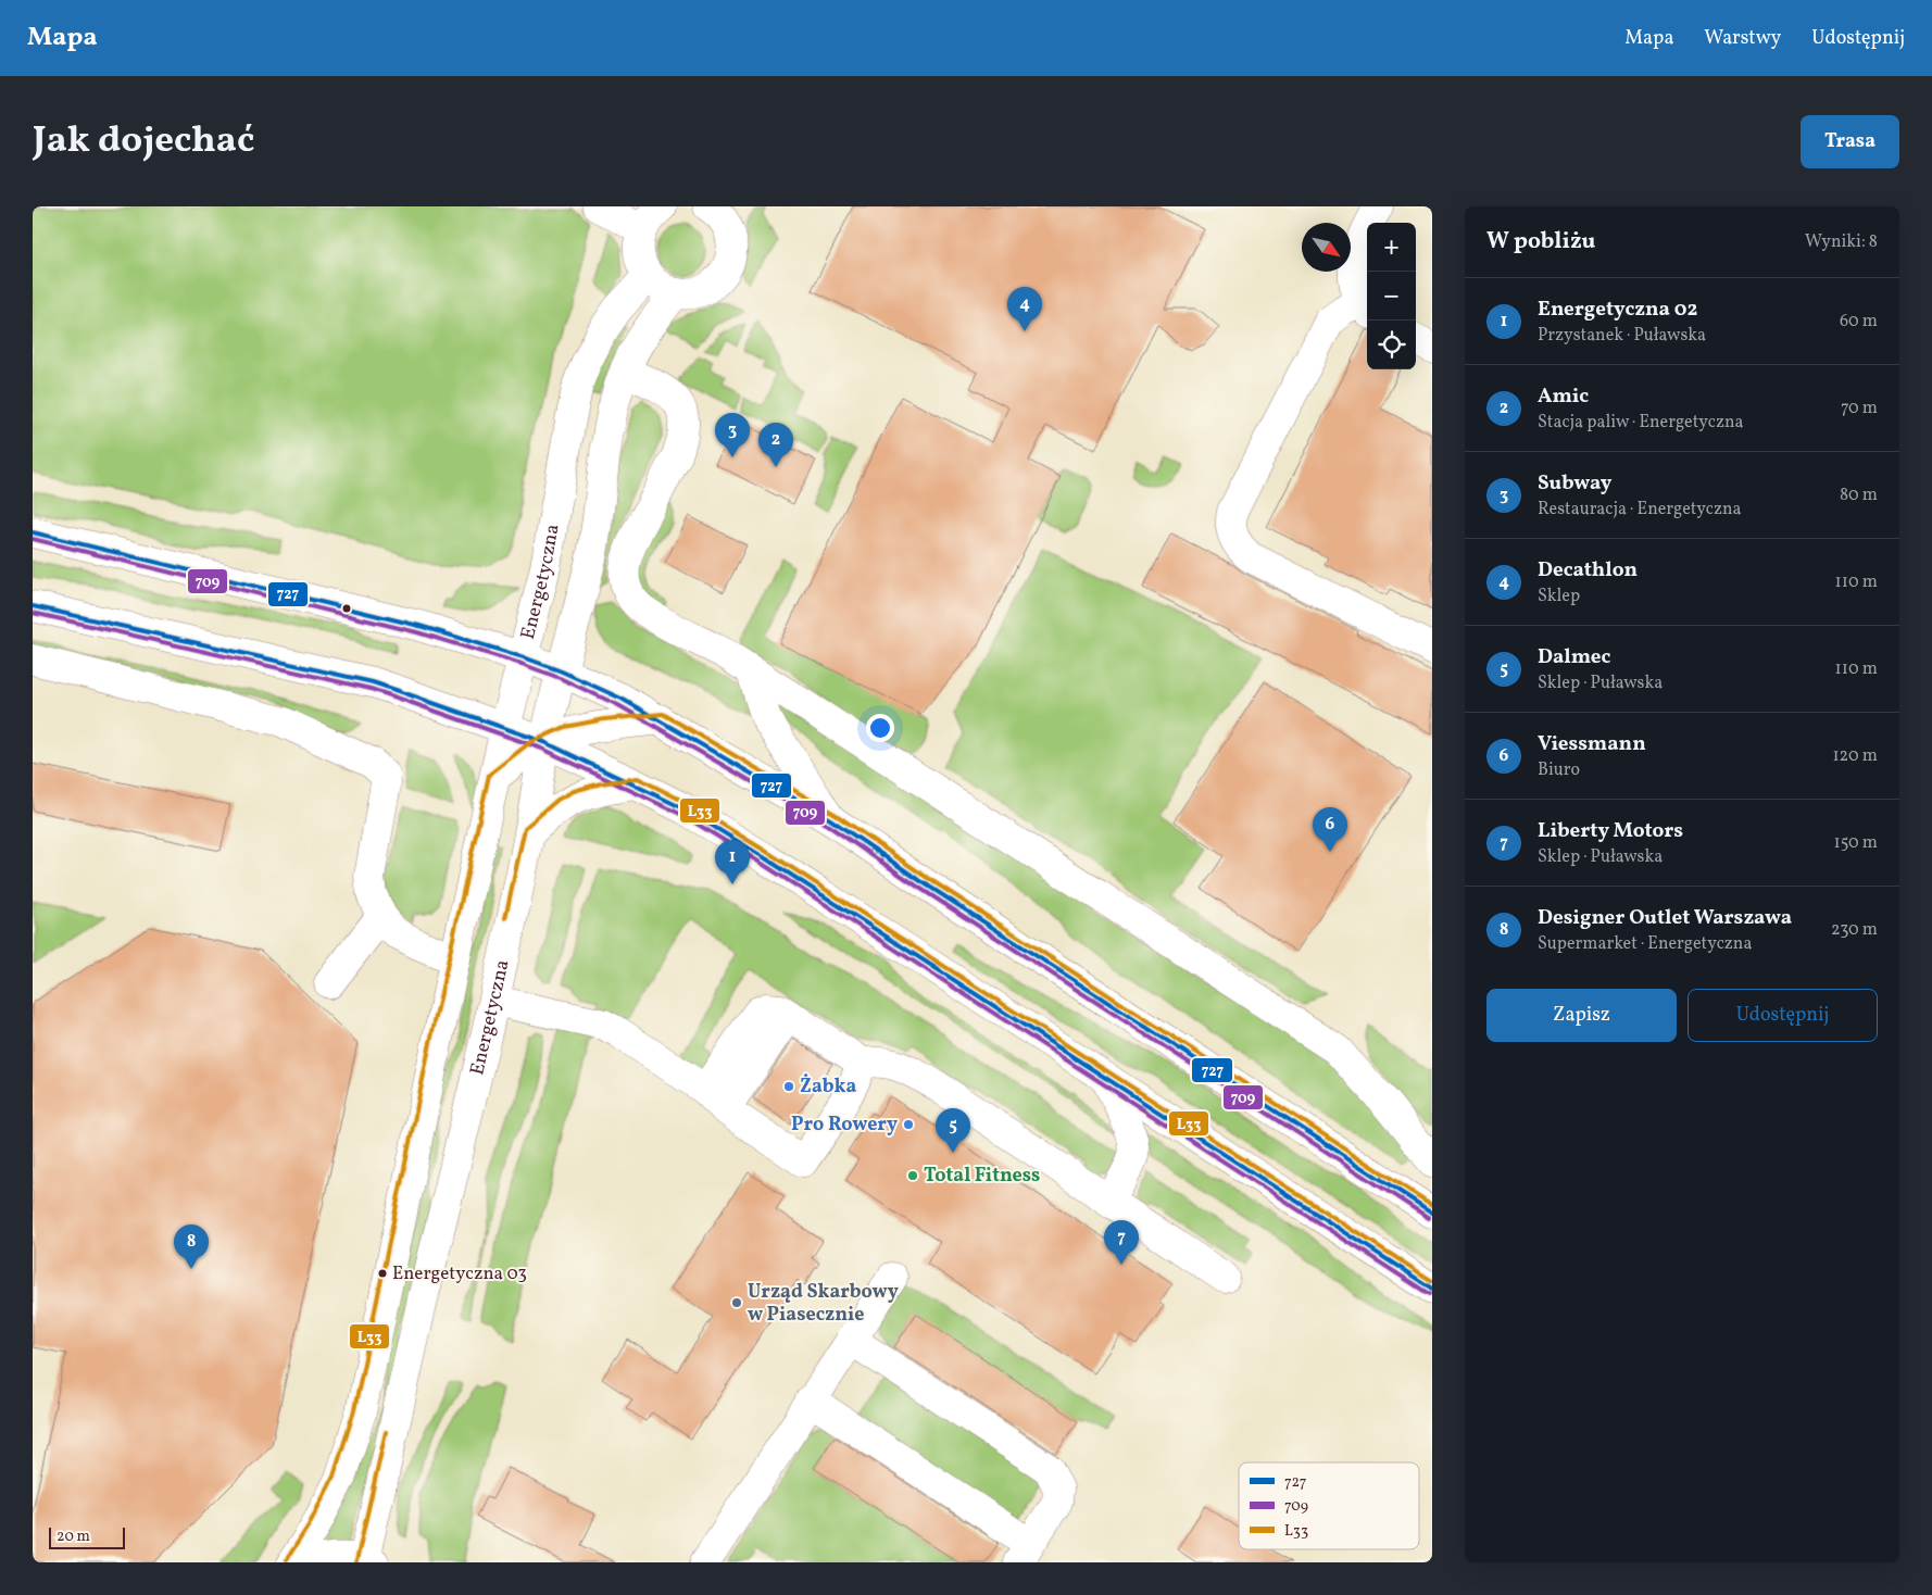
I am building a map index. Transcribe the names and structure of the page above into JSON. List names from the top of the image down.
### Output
{
  "streets": {
    "main road": ["Energetyczna"]
  },
  "places": [
    "Żabka",
    "Pro Rowery",
    "Total Fitness",
    "Energetyczna 03",
    "Urząd Skarbowy w Piasecznie"
  ],
  "lines": ["transit line 727", "transit line 709", "transit line L33"],
  "legend": ["727", "709", "L33"],
  "scale_bar": "20 m",
  "north": "bottom right",
  "page": {
    "header": "Mapa",
    "nav": ["Mapa", "Warstwy", "Udostępnij"],
    "title": "Jak dojechać",
    "buttons": [
      "Trasa",
      ["Zapisz", "Udostępnij"]
    ],
    "heading": ["W pobliżu", "Wyniki: 8"],
    "map_buttons": ["+", "−"],
    "list": [
      {
        "mark": "1",
        "name": "Energetyczna 02",
        "note": "Przystanek · Puławska",
        "value": "60 m"
      },
      {
        "mark": "2",
        "name": "Amic",
        "note": "Stacja paliw · Energetyczna",
        "value": "70 m"
      },
      {
        "mark": "3",
        "name": "Subway",
        "note": "Restauracja · Energetyczna",
        "value": "80 m"
      },
      {
        "mark": "4",
        "name": "Decathlon",
        "note": "Sklep",
        "value": "110 m"
      },
      {
        "mark": "5",
        "name": "Dalmec",
        "note": "Sklep · Puławska",
        "value": "110 m"
      },
      {
        "mark": "6",
        "name": "Viessmann",
        "note": "Biuro",
        "value": "120 m"
      },
      {
        "mark": "7",
        "name": "Liberty Motors",
        "note": "Sklep · Puławska",
        "value": "150 m"
      },
      {
        "mark": "8",
        "name": "Designer Outlet Warszawa",
        "note": "Supermarket · Energetyczna",
        "value": "230 m"
      }
    ],
    "pins": [
      "4",
      "3",
      "2",
      "6",
      "1",
      "5",
      "7",
      "8"
    ],
    "scale": "20 m"
  }
}
